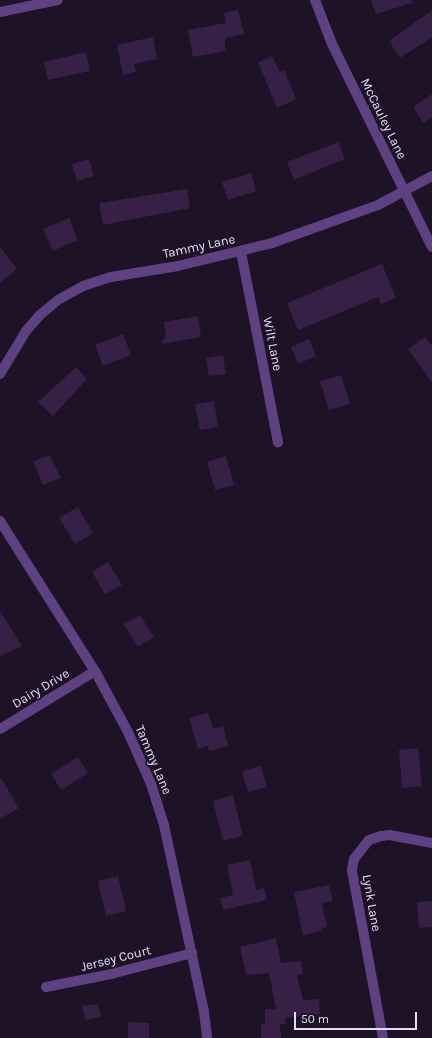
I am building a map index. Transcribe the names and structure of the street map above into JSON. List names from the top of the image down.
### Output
{
  "streets": {
    "street": [
      "McCauley Lane",
      "Tammy Lane",
      "Wilt Lane",
      "Dairy Drive",
      "Lynk Lane",
      "Jersey Court"
    ]
  },
  "crossings": [
    ["McCauley Lane", "Tammy Lane"],
    ["Tammy Lane", "Wilt Lane"],
    ["Tammy Lane", "Dairy Drive"],
    ["Tammy Lane", "Jersey Court"]
  ],
  "scale_bar": "50 m"
}
